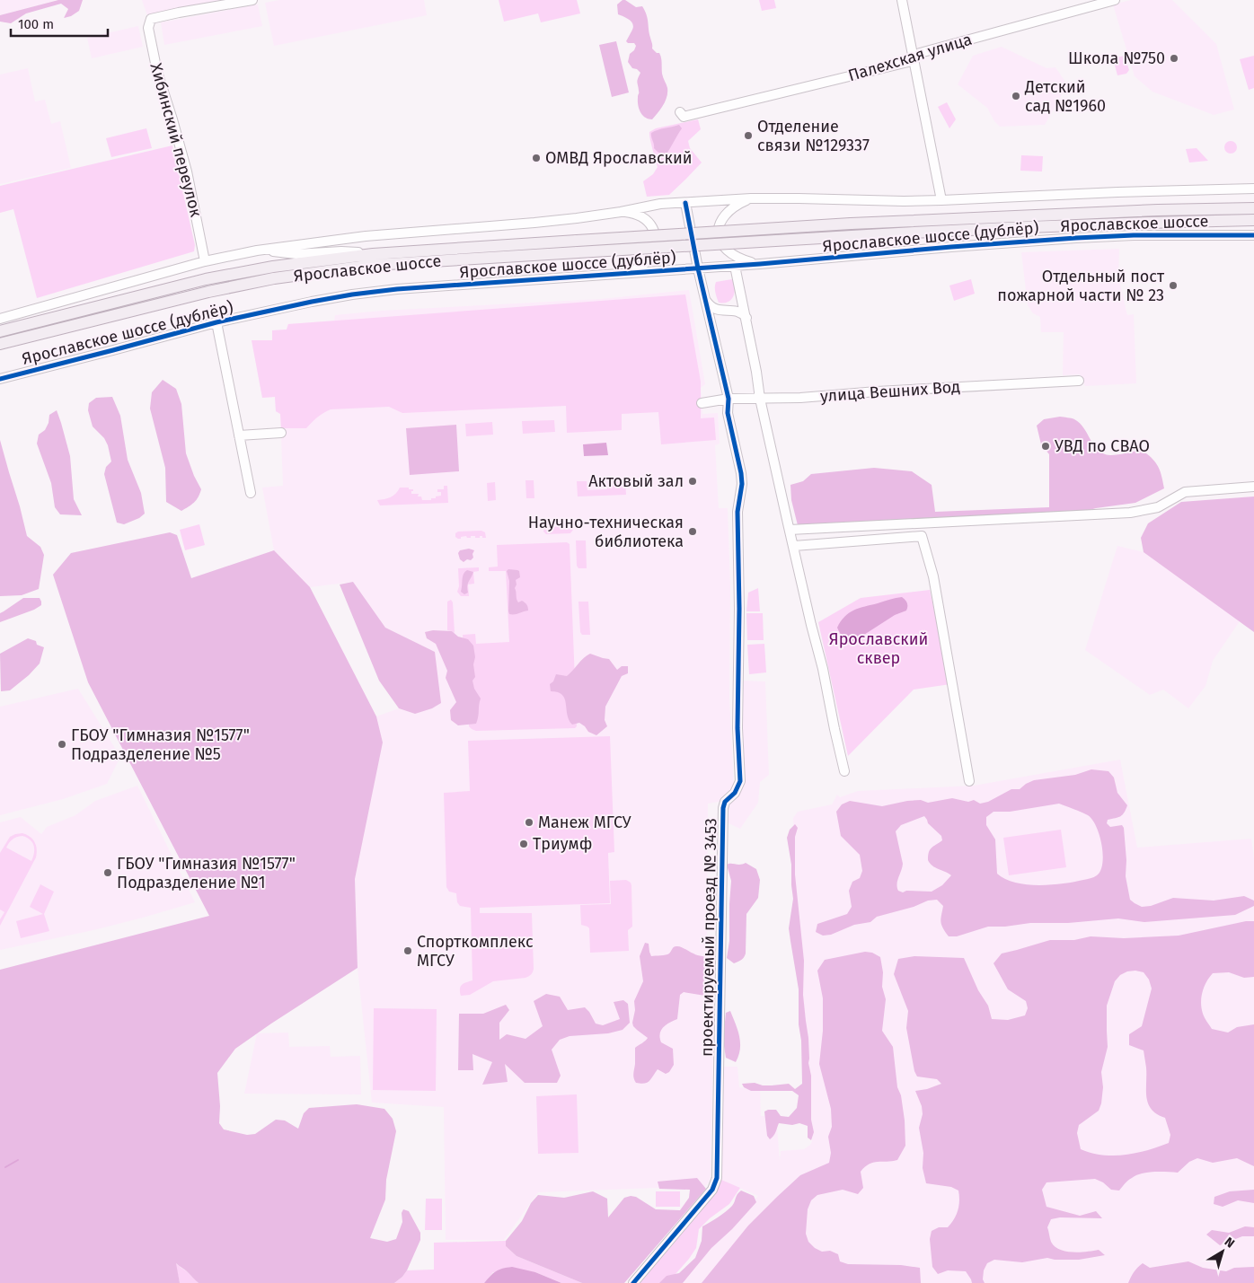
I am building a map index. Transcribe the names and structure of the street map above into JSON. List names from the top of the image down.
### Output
{
  "streets": {
    "main road": ["Ярославское шоссе"],
    "street": [
      "Палехская улица",
      "Хибинский переулок",
      "Ярославское шоссе (дублёр)",
      "улица Вешних Вод",
      "проектируемый проезд № 3453"
    ]
  },
  "crossings": [
    ["Хибинский переулок", "Ярославское шоссе (дублёр)"],
    ["Ярославское шоссе (дублёр)", "проектируемый проезд № 3453"],
    ["улица Вешних Вод", "проектируемый проезд № 3453"]
  ],
  "parks": ["Ярославский сквер"],
  "places": [
    "Школа №750",
    "Детский сад №1960",
    "Отделение связи №129337",
    "ОМВД Ярославский",
    "Отдельный пост пожарной части № 23",
    "УВД по СВАО",
    "Актовый зал",
    "Научно-техническая библиотека",
    "ГБОУ \"Гимназия №1577\" Подразделение №5",
    "Манеж МГСУ",
    "Триумф",
    "ГБОУ \"Гимназия №1577\" Подразделение №1",
    "Спорткомплекс МГСУ"
  ],
  "scale_bar": "100 m",
  "north": "top right"
}
